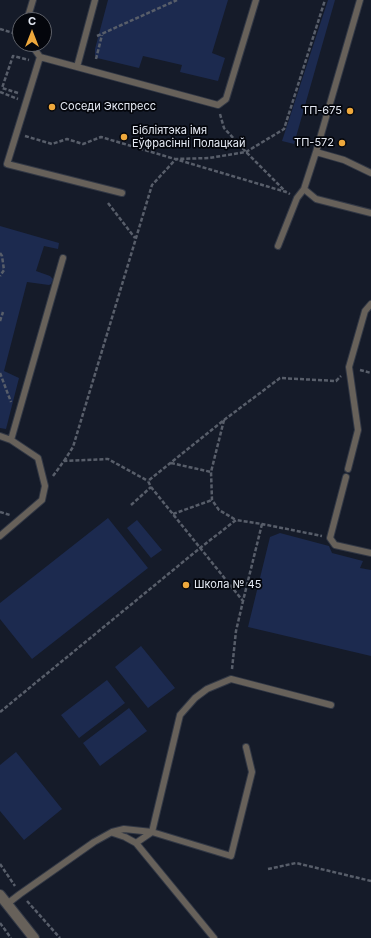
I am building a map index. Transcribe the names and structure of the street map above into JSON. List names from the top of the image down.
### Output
{
  "places": [
    "Соседи Экспресс",
    "ТП-675",
    "Бібліятэка імя Еўфрасінні Полацкай",
    "ТП-572",
    "Школа № 45"
  ],
  "north": "top"
}
